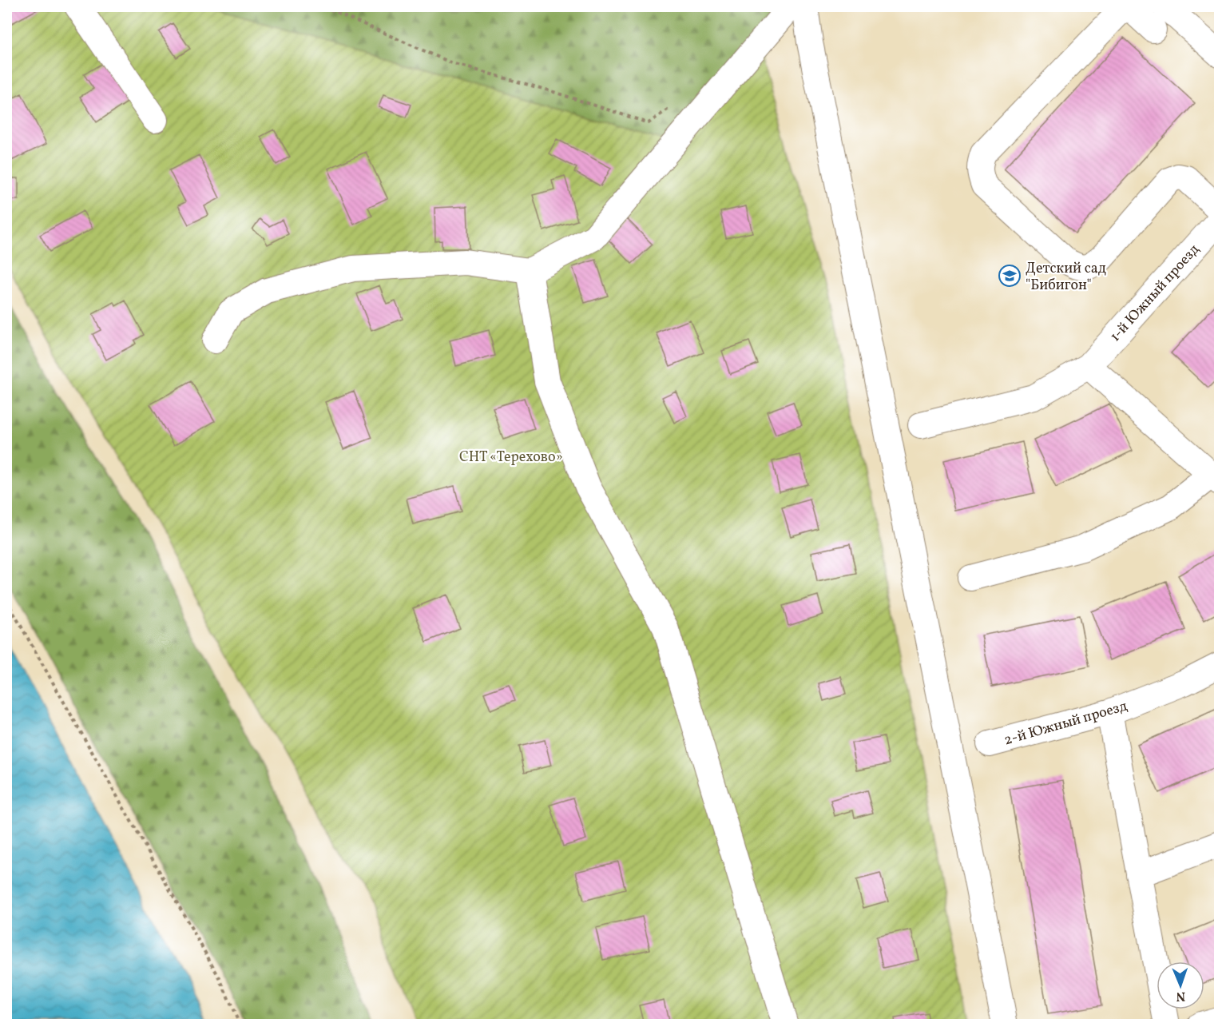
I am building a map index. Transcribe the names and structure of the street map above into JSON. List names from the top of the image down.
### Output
{
  "streets": {
    "street": ["1-й Южный проезд", "2-й Южный проезд"]
  },
  "parks": ["СНТ «Терехово»"],
  "places": {
    "school or university": ["Детский сад \"Бибигон\""]
  },
  "north": "bottom"
}
